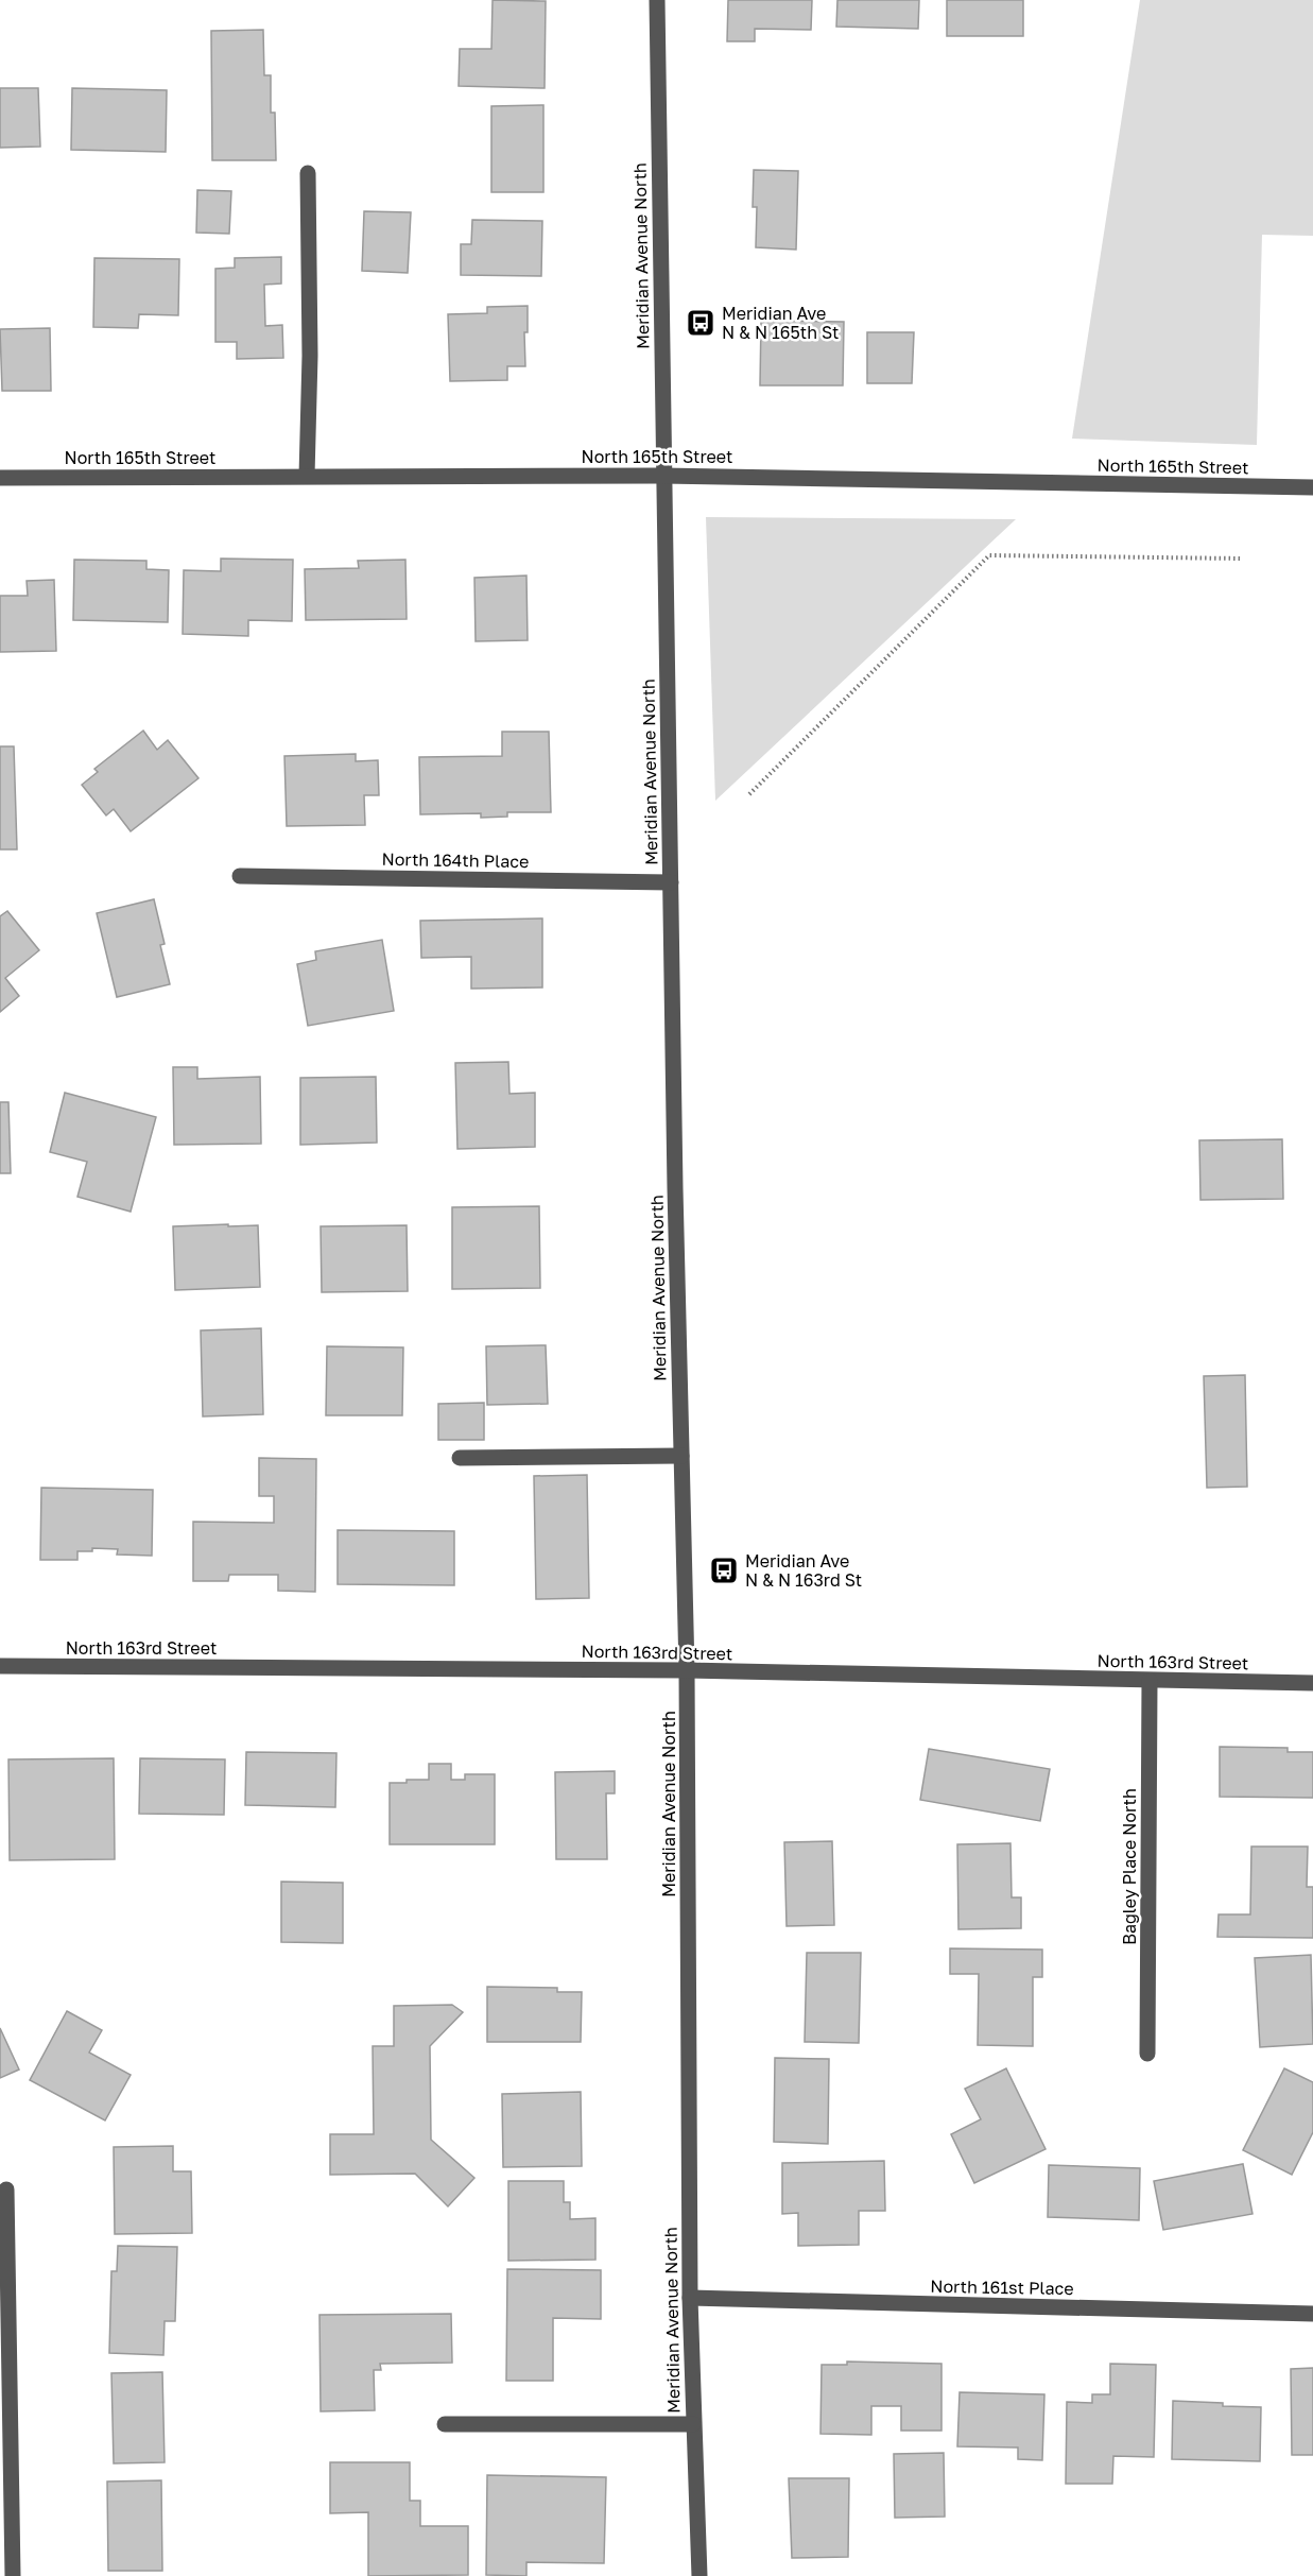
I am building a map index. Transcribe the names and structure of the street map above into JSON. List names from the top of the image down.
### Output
{
  "streets": {
    "street": [
      "Meridian Avenue North",
      "North 165th Street",
      "North 164th Place",
      "North 163rd Street",
      "Bagley Place North",
      "North 161st Place"
    ]
  },
  "crossings": [
    ["Meridian Avenue North", "North 165th Street"],
    ["Meridian Avenue North", "North 164th Place"],
    ["Meridian Avenue North", "North 163rd Street"],
    ["Meridian Avenue North", "North 161st Place"],
    ["North 163rd Street", "Bagley Place North"]
  ],
  "places": {
    "bus stop": ["Meridian Ave N & N 165th St", "Meridian Ave N & N 163rd St"]
  }
}
